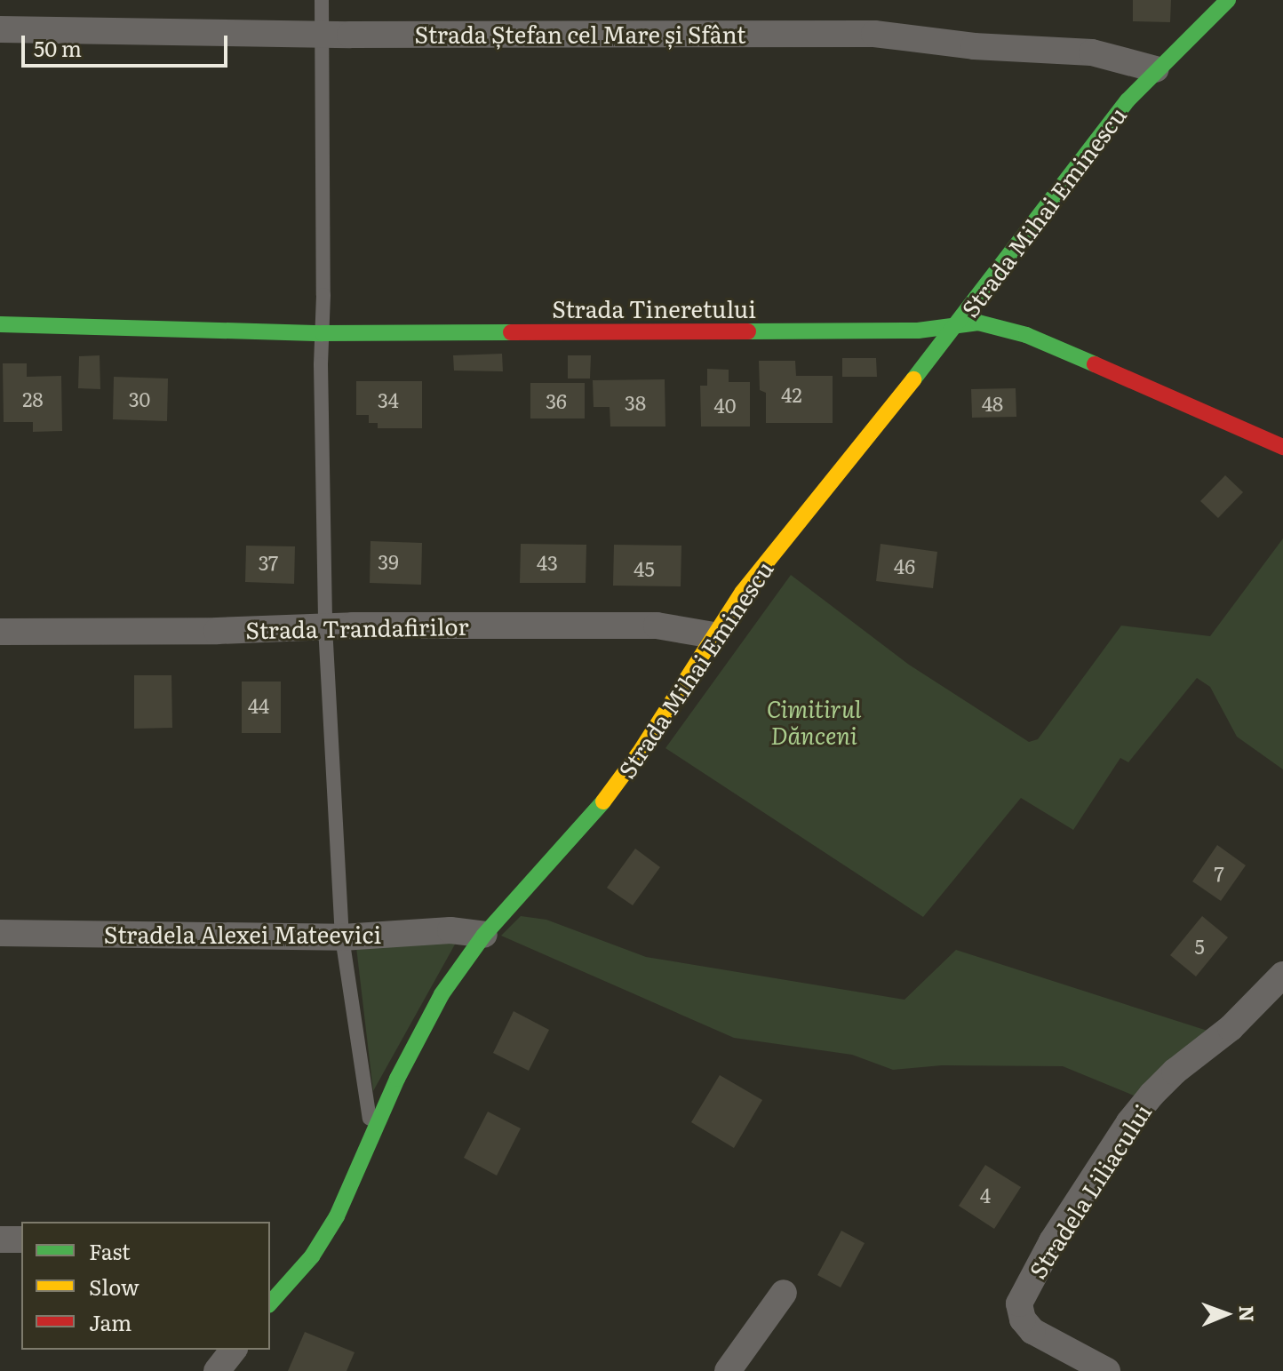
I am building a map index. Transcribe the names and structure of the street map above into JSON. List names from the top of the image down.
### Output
{
  "streets": {
    "street": [
      "Strada Ștefan cel Mare și Sfânt",
      "Strada Mihai Eminescu",
      "Strada Tineretului",
      "Strada Trandafirilor",
      "Stradela Alexei Mateevici",
      "Stradela Liliacului"
    ]
  },
  "crossings": [
    ["Strada Ștefan cel Mare și Sfânt", "Strada Mihai Eminescu"],
    ["Strada Mihai Eminescu", "Strada Tineretului"],
    ["Strada Mihai Eminescu", "Strada Trandafirilor"],
    ["Strada Mihai Eminescu", "Stradela Alexei Mateevici"]
  ],
  "parks": ["Cimitirul Dănceni"],
  "house_numbers": [
    "42",
    "28",
    "30",
    "34",
    "36",
    "38",
    "48",
    "40",
    "39",
    "37",
    "43",
    "46",
    "45",
    "44",
    "7",
    "5",
    "4"
  ],
  "legend": ["Fast", "Slow", "Jam"],
  "scale_bar": "50 m",
  "north": "right"
}
